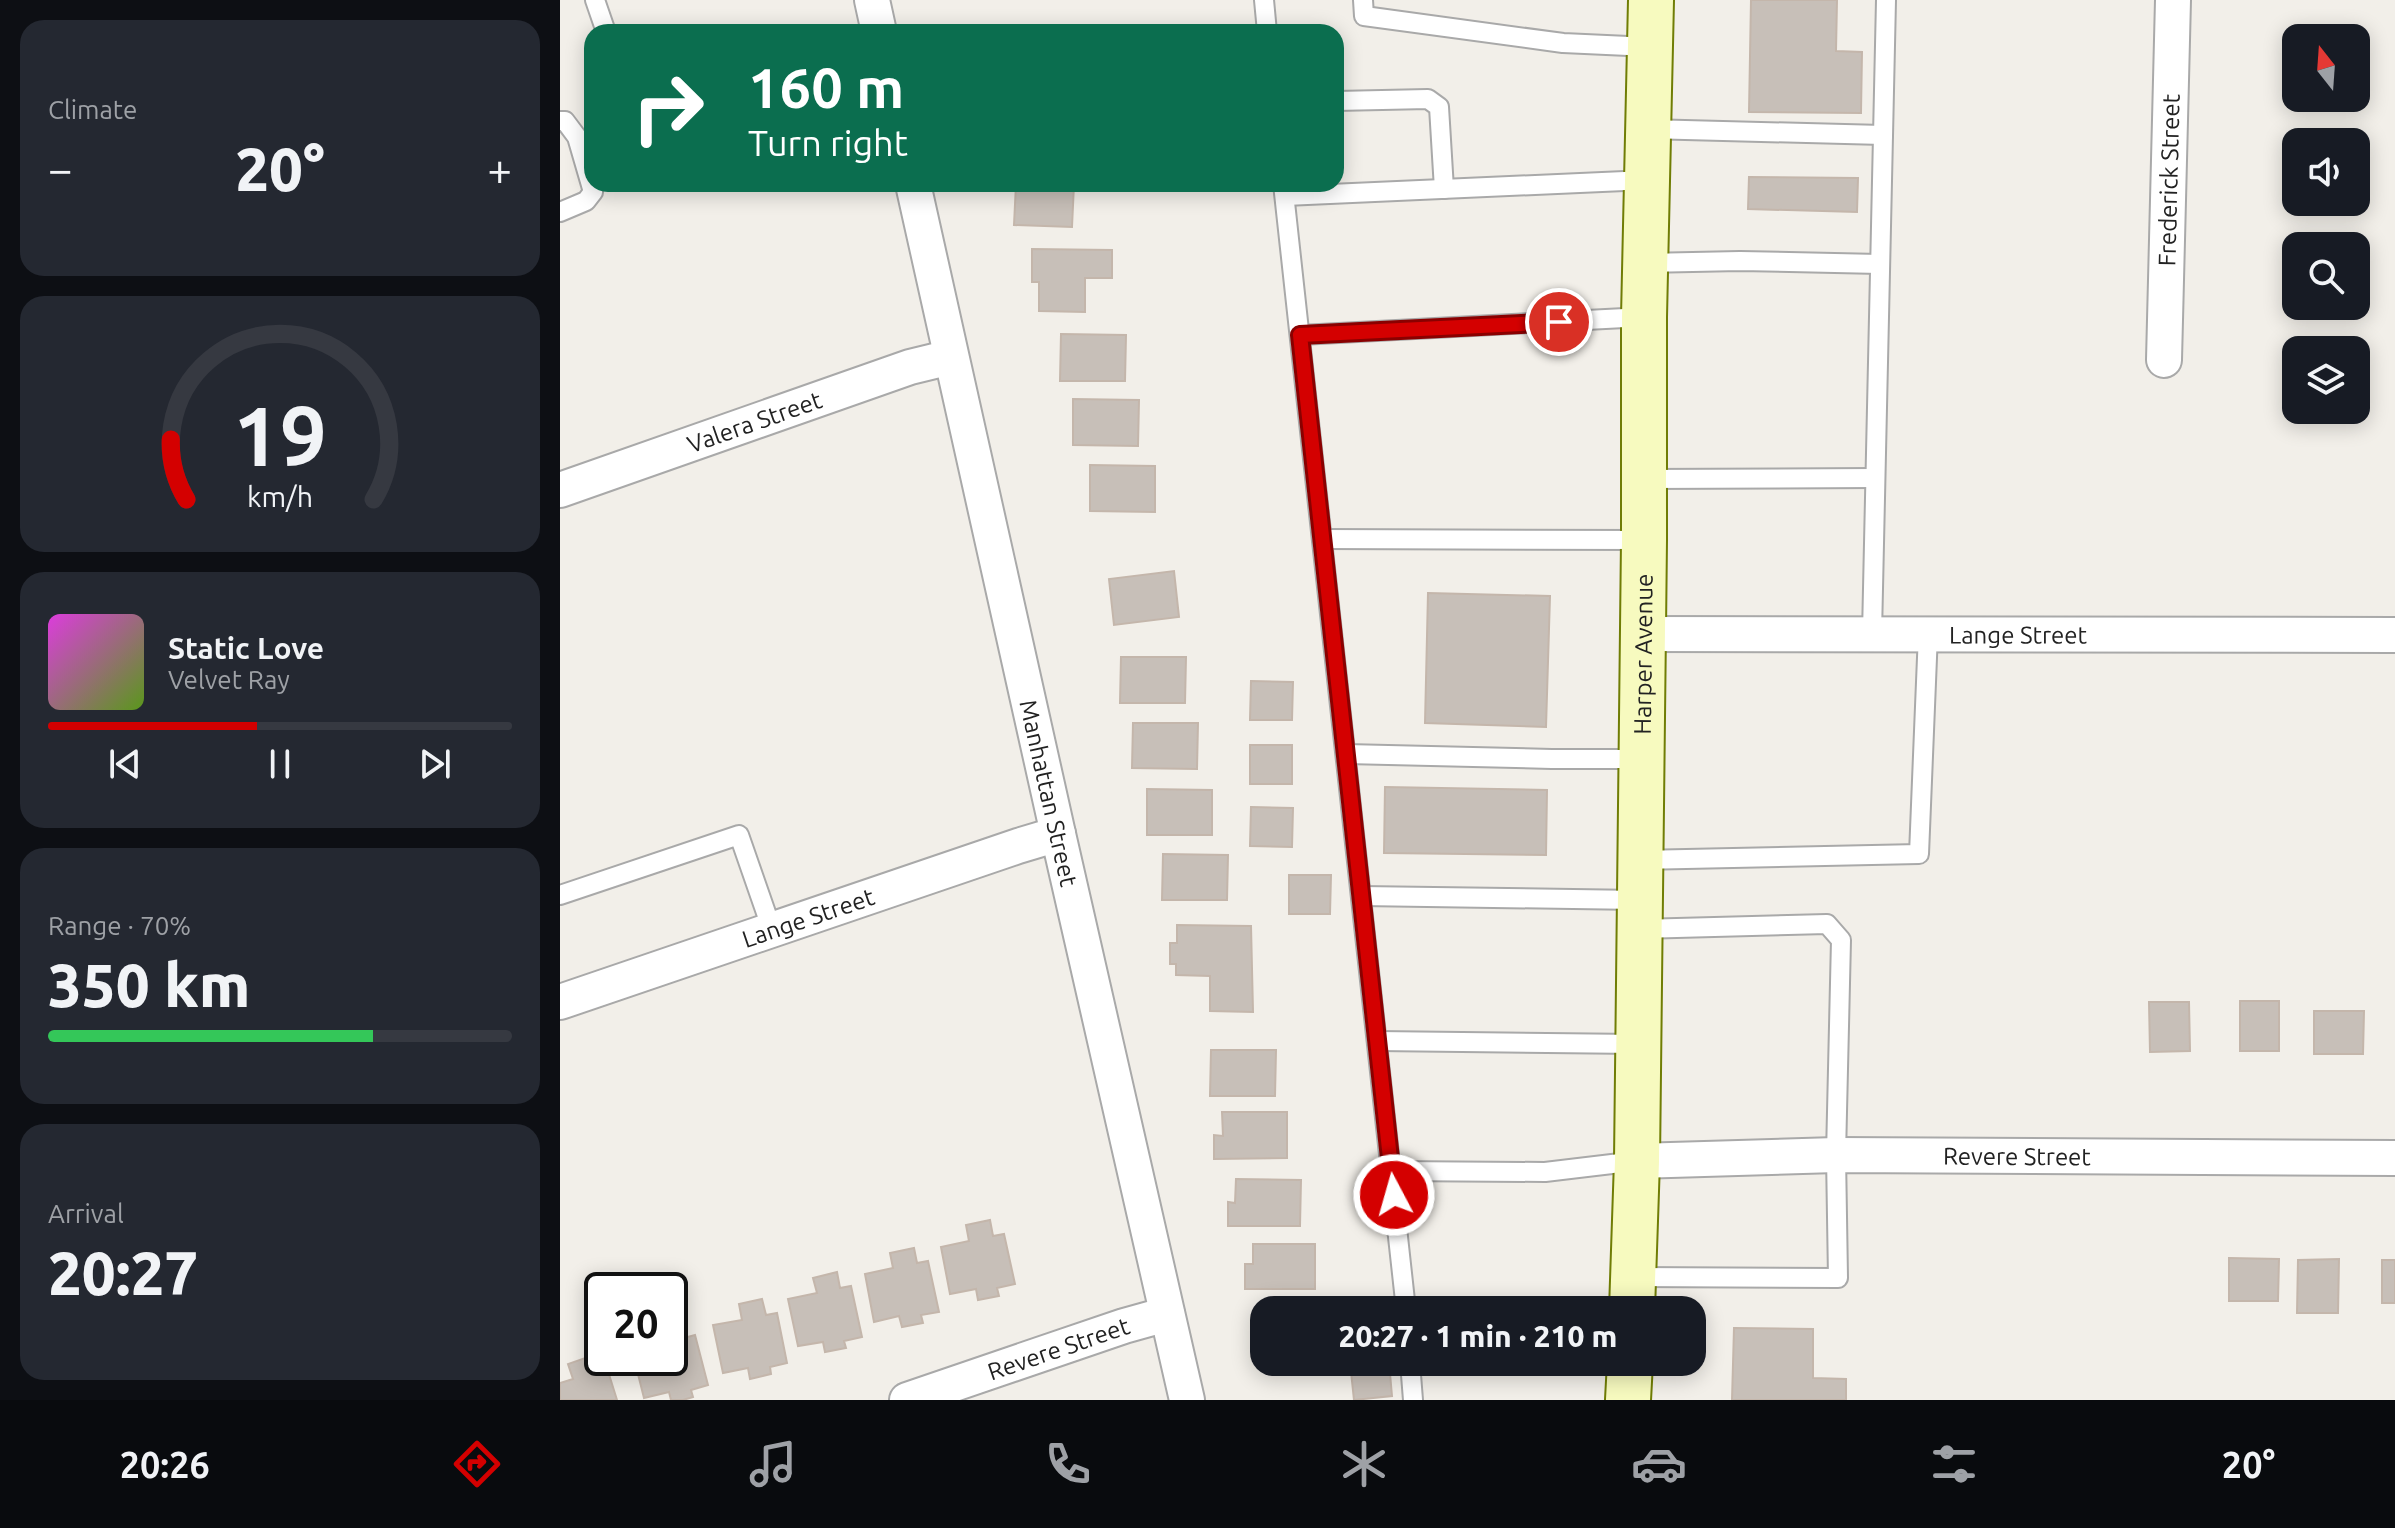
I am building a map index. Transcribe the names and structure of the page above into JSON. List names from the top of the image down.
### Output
{
  "streets": {
    "main road": ["Harper Avenue"],
    "street": [
      "Frederick Street",
      "Valera Street",
      "Lange Street",
      "Manhattan Street",
      "Revere Street"
    ]
  },
  "crossings": [
    ["Valera Street", "Manhattan Street"],
    ["Lange Street", "Harper Avenue"],
    ["Lange Street", "Manhattan Street"],
    ["Harper Avenue", "Revere Street"],
    ["Manhattan Street", "Revere Street"]
  ],
  "north": "top",
  "page": {
    "tile": [
      "Climate",
      ["Range · 70%", "350 km"],
      ["Arrival", "20:27"]
    ],
    "turn": ["160 m", "Turn right"],
    "heat": ["−", "20°", "+"],
    "song": ["Static Love", "Velvet Ray"],
    "limit": "20",
    "trip": "20:27 · 1 min · 210 m",
    "tabs": ["20:26", "20°"],
    "gauge": ["19", "km/h"]
  }
}
